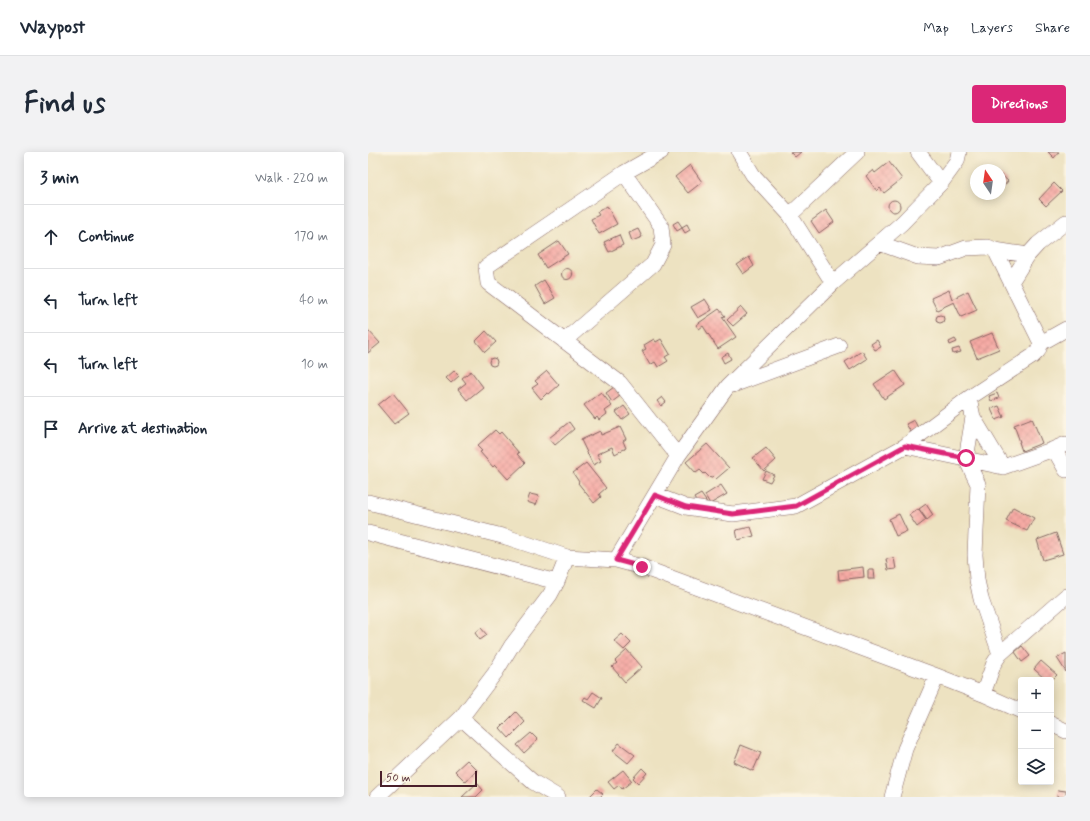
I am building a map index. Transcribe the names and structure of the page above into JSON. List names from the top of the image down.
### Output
{
  "scale_bar": "50 m",
  "north": "top",
  "page": {
    "header": "Waypost",
    "nav": ["Map", "Layers", "Share"],
    "buttons": "Directions",
    "title": "Find us",
    "heading": ["3 min", "Walk · 220 m"],
    "list": [
      ["Continue", "170 m"],
      ["Turn left", "40 m"],
      ["Turn left", "10 m"],
      "Arrive at destination"
    ],
    "map_buttons": ["+", "−"],
    "scale": "50 m"
  }
}
